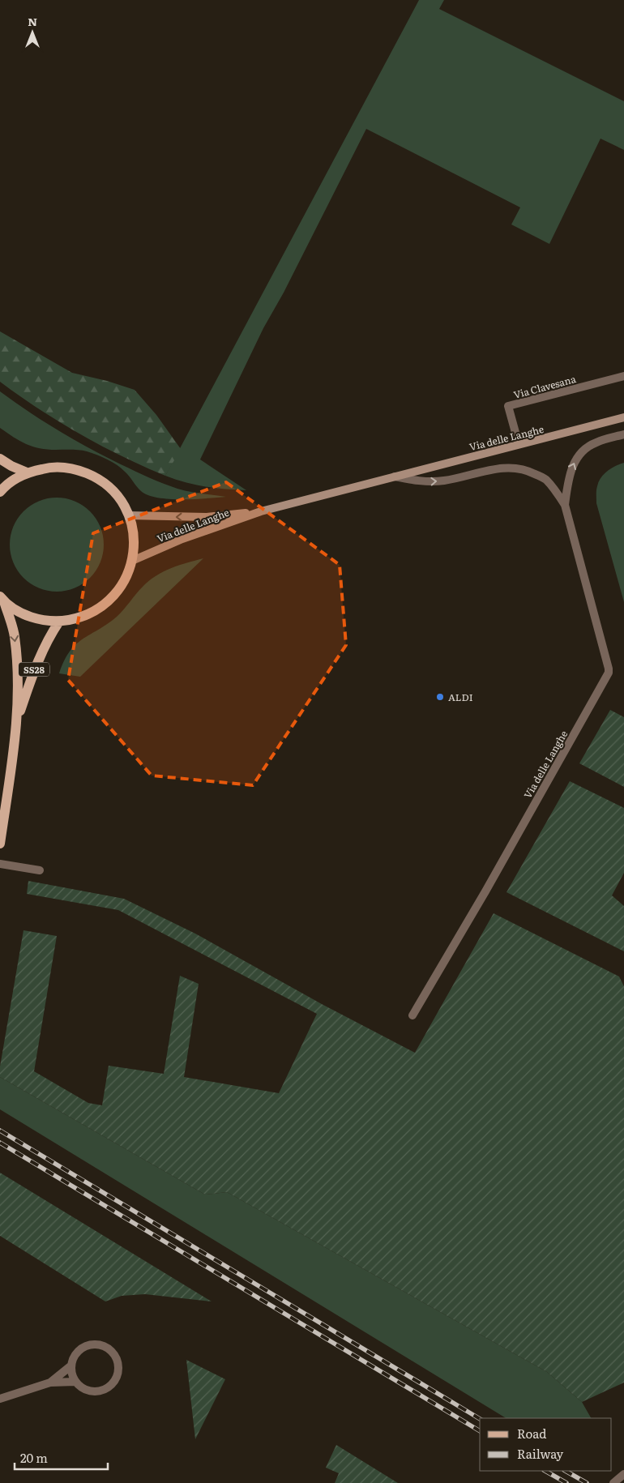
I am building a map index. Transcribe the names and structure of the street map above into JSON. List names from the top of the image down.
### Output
{
  "streets": {
    "main road": ["Via delle Langhe", "SS28"],
    "street": ["Via Clavesana"]
  },
  "crossings": [
    ["Via Clavesana", "Via delle Langhe"]
  ],
  "places": ["ALDI"],
  "legend": ["Road", "Railway"],
  "scale_bar": "20 m",
  "north": "top"
}
